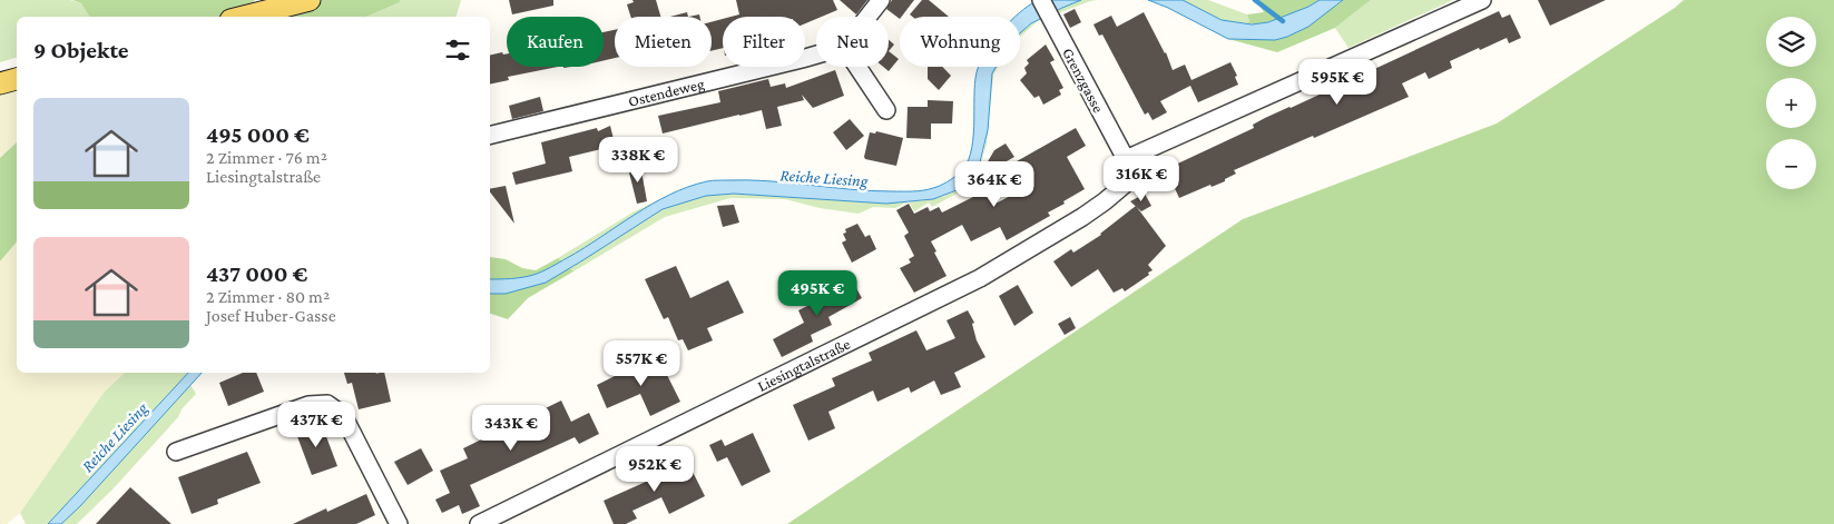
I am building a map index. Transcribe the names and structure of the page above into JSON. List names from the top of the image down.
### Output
{
  "streets": {
    "street": ["Grenzgasse", "Ostendeweg", "Liesingtalstraße"]
  },
  "crossings": [
    ["Grenzgasse", "Liesingtalstraße"]
  ],
  "water": ["Reiche Liesing"],
  "page": {
    "map_buttons": ["+", "−"],
    "chip": [
      "Kaufen",
      "Mieten",
      "Filter",
      "Neu",
      "Wohnung"
    ],
    "heading": "9 Objekte",
    "price": [
      "595K €",
      "338K €",
      "316K €",
      "364K €",
      "495K €",
      "557K €",
      "437K €",
      "343K €",
      "952K €"
    ],
    "list": [
      {
        "name": "495 000 €",
        "note": "2 Zimmer · 76 m² · Liesingtalstraße"
      },
      {
        "name": "437 000 €",
        "note": "2 Zimmer · 80 m² · Josef Huber-Gasse"
      }
    ]
  }
}
